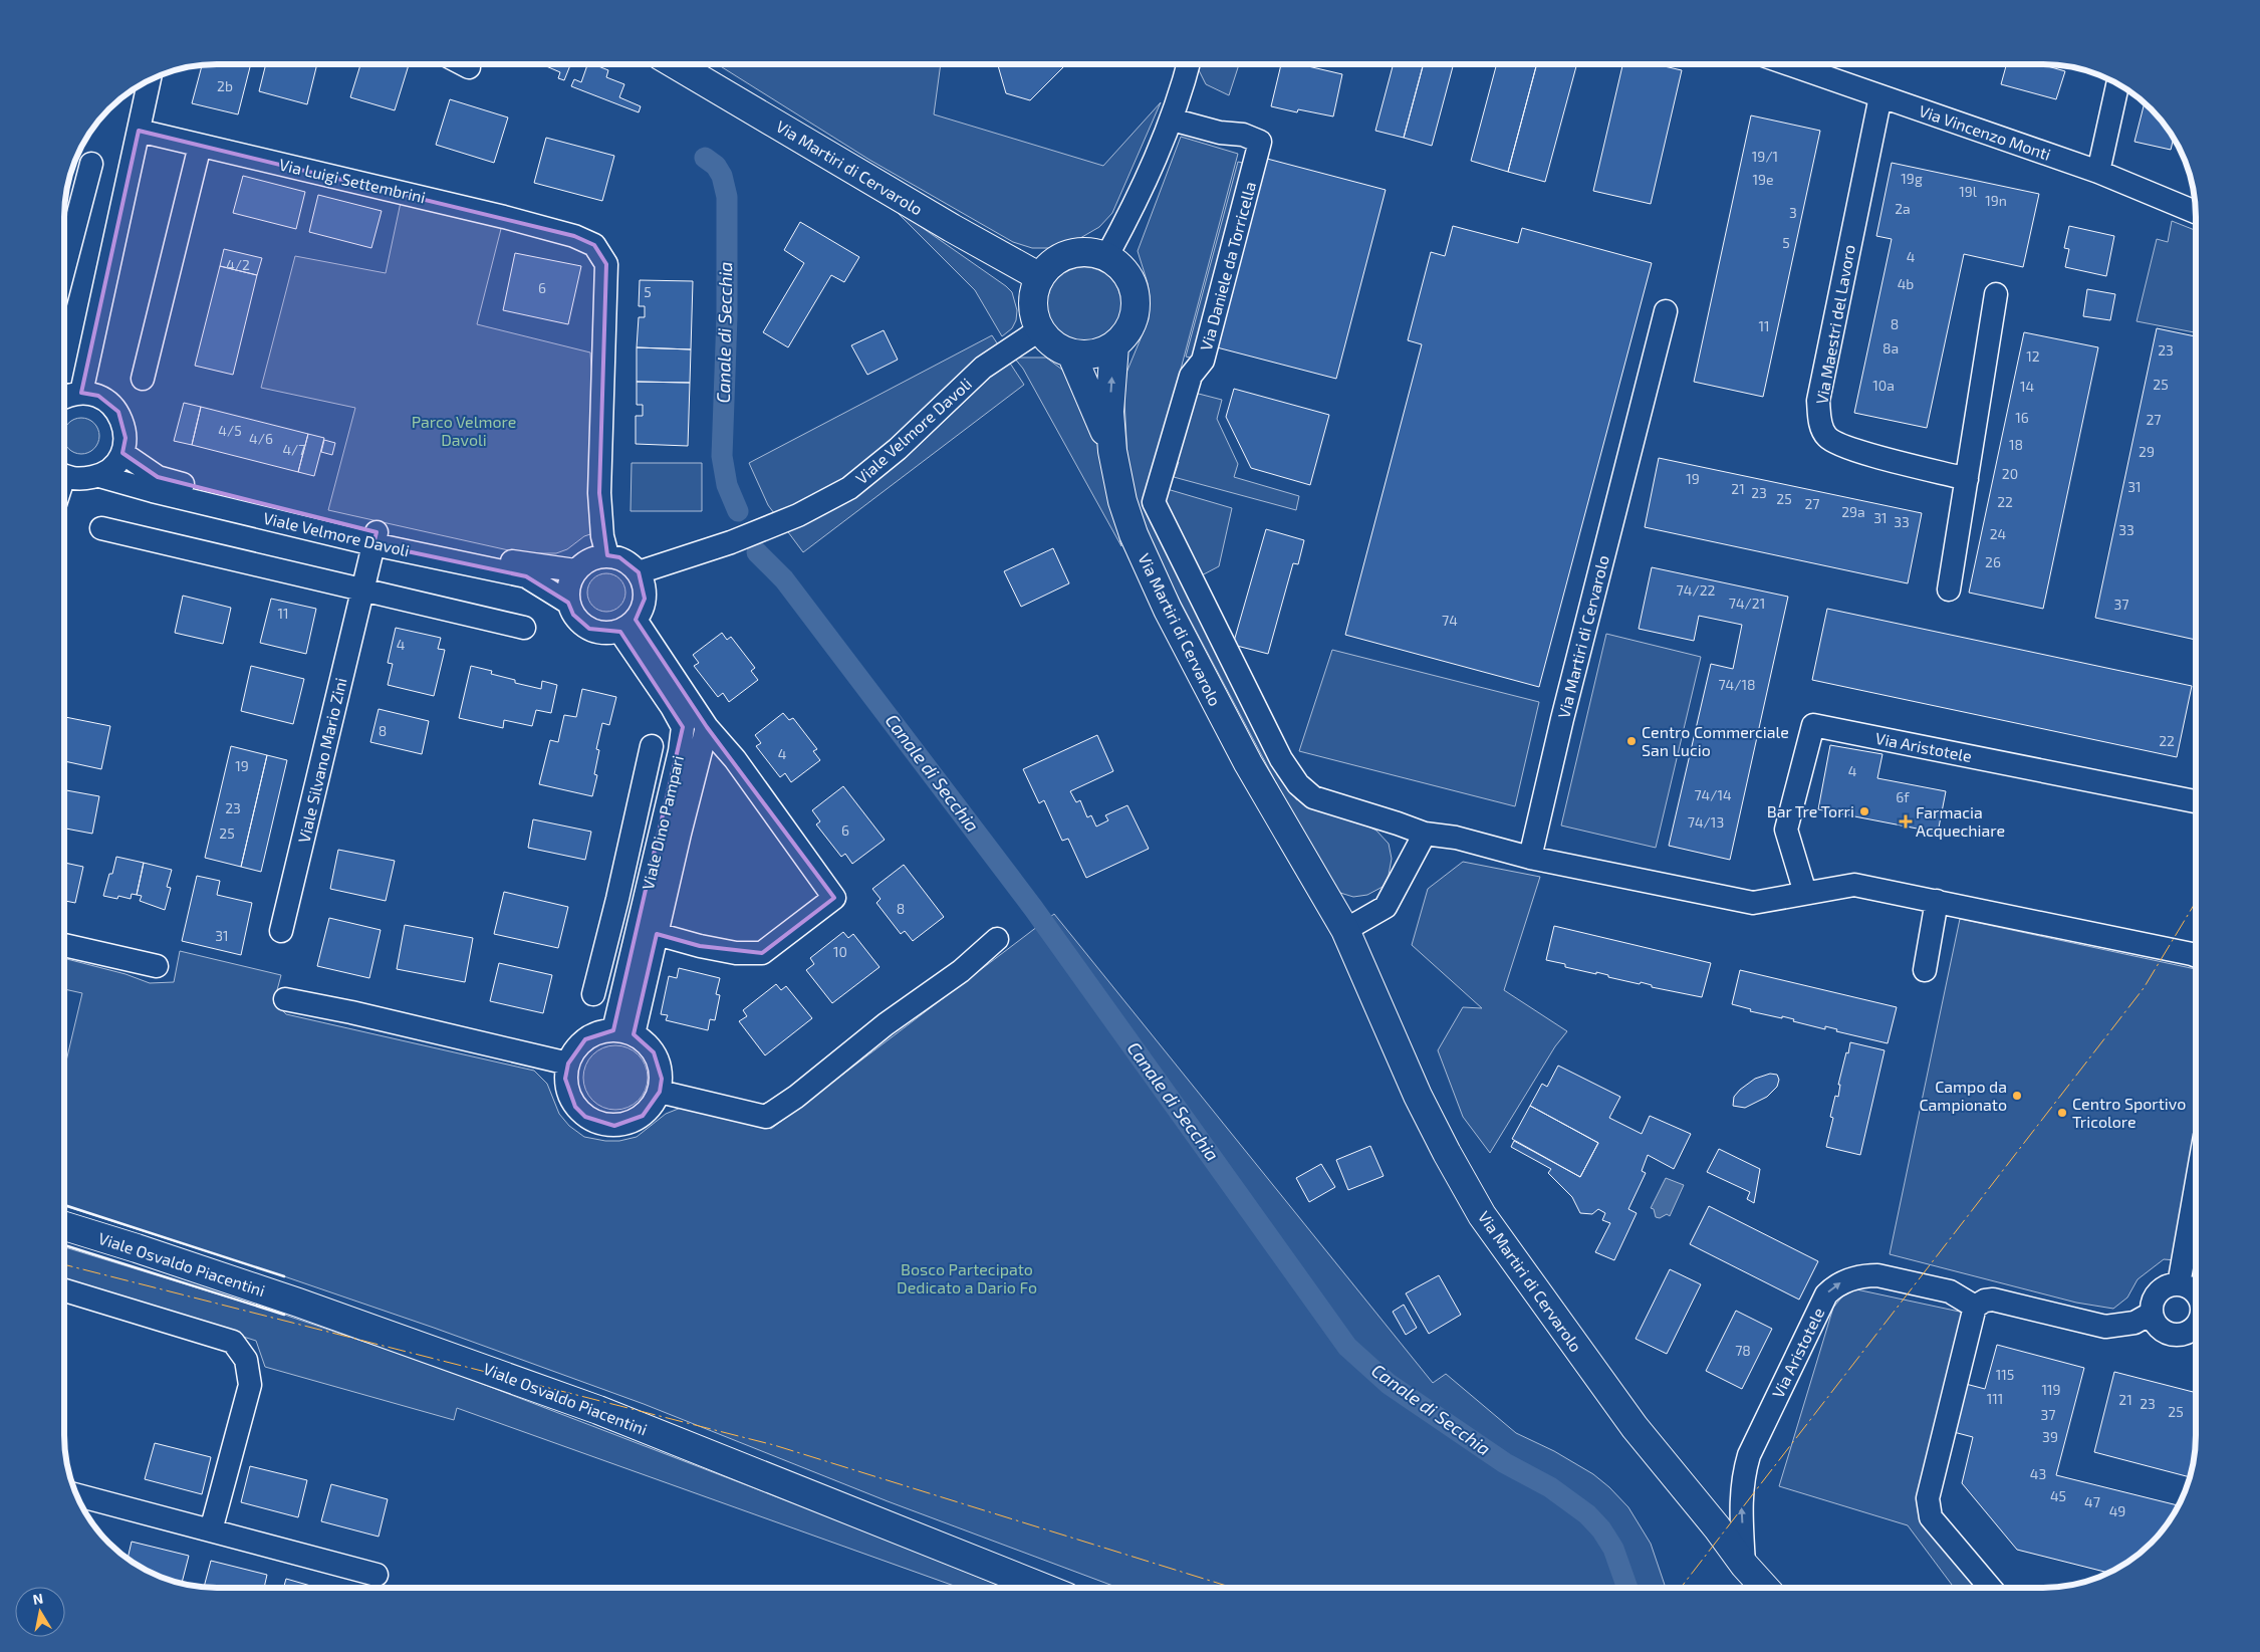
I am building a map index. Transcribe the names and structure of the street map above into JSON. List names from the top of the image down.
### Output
{
  "streets": {
    "main road": ["Via Martiri di Cervarolo", "Viale Osvaldo Piacentini"],
    "street": [
      "Via Vincenzo Monti",
      "Via Luigi Settembrini",
      "Via Daniele da Torricella",
      "Via Maestri del Lavoro",
      "Viale Velmore Davoli",
      "Via Aristotele",
      "Viale Silvano Mario Zini",
      "Viale Dino Pampari"
    ]
  },
  "crossings": [
    ["Via Vincenzo Monti", "Via Maestri del Lavoro"],
    ["Via Martiri di Cervarolo", "Via Daniele da Torricella"],
    ["Via Martiri di Cervarolo", "Viale Velmore Davoli"],
    ["Via Martiri di Cervarolo", "Via Aristotele"],
    ["Via Luigi Settembrini", "Viale Velmore Davoli"],
    ["Via Luigi Settembrini", "Viale Dino Pampari"],
    ["Viale Velmore Davoli", "Viale Silvano Mario Zini"],
    ["Viale Velmore Davoli", "Viale Dino Pampari"]
  ],
  "water": ["Canale di Secchia"],
  "parks": ["Parco Velmore Davoli", "Bosco Partecipato Dedicato a Dario Fo"],
  "places": {
    "other": [
      "Centro Commerciale San Lucio",
      "Bar Tre Torri",
      "Campo da Campionato",
      "Centro Sportivo Tricolore"
    ],
    "health": ["Farmacia Acquechiare"]
  },
  "house_numbers": [
    "2b",
    "19/1",
    "19g",
    "19e",
    "19l",
    "19n",
    "2a",
    "3",
    "5",
    "4",
    "4/2",
    "4b",
    "6",
    "5",
    "8",
    "11",
    "8a",
    "23",
    "12",
    "25",
    "10a",
    "14",
    "16",
    "27",
    "4/5",
    "4/6",
    "18",
    "4/7",
    "29",
    "20",
    "19",
    "31",
    "21",
    "23",
    "25",
    "22",
    "27",
    "29a",
    "31",
    "33",
    "33",
    "24",
    "26",
    "74/22",
    "74/21",
    "37",
    "11",
    "74",
    "4",
    "74/18",
    "8",
    "22",
    "4",
    "19",
    "4",
    "74/14",
    "6f",
    "23",
    "74/13",
    "6",
    "25",
    "8",
    "31",
    "10",
    "78",
    "115",
    "119",
    "111",
    "21",
    "23",
    "25",
    "37",
    "39",
    "43",
    "45",
    "47",
    "49"
  ],
  "north": "top"
}
